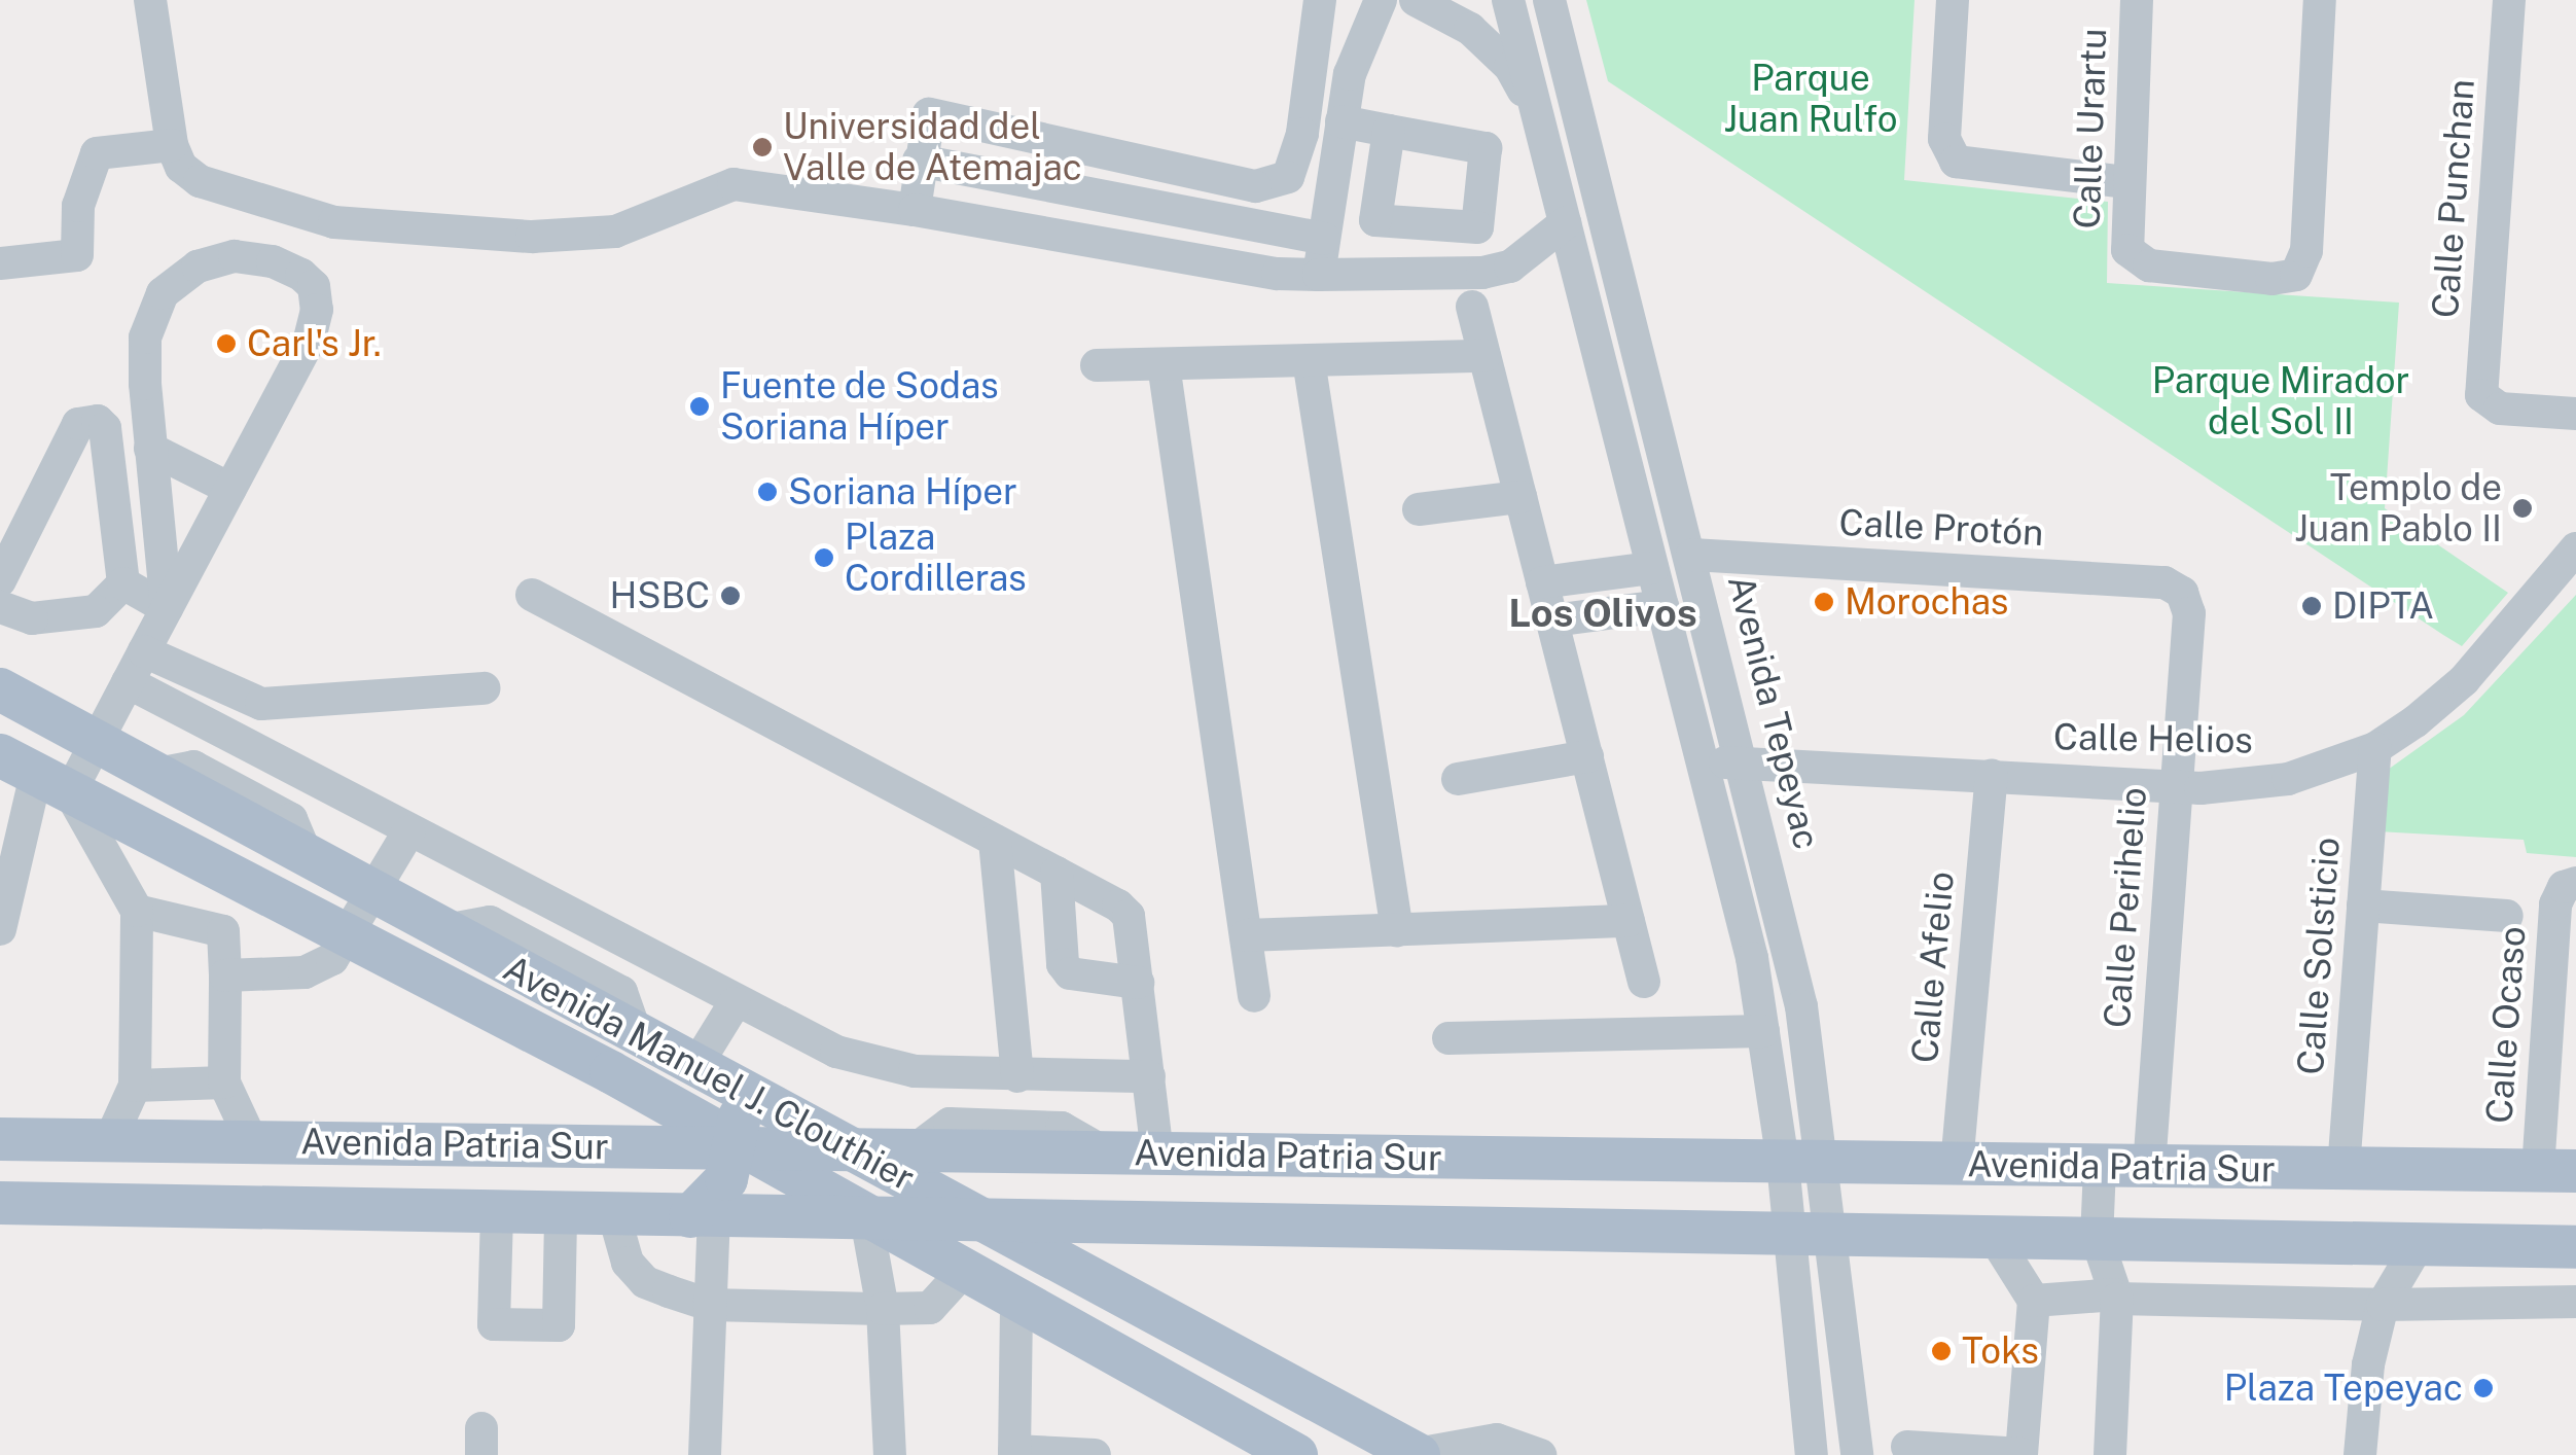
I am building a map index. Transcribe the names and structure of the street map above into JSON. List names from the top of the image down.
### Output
{
  "streets": {
    "main road": ["Avenida Manuel J. Clouthier", "Avenida Patria Sur"],
    "street": [
      "Calle Urartu",
      "Calle Punchan",
      "Calle Protón",
      "Avenida Tepeyac",
      "Calle Helios",
      "Calle Perihelio",
      "Calle Solsticio",
      "Calle Afelio",
      "Calle Ocaso"
    ]
  },
  "crossings": [
    ["Calle Protón", "Avenida Tepeyac"],
    ["Calle Protón", "Calle Perihelio"],
    ["Avenida Tepeyac", "Calle Helios"],
    ["Avenida Tepeyac", "Avenida Patria Sur"],
    ["Calle Helios", "Calle Perihelio"],
    ["Calle Helios", "Calle Solsticio"],
    ["Calle Helios", "Calle Afelio"],
    ["Calle Perihelio", "Avenida Patria Sur"],
    ["Calle Solsticio", "Avenida Patria Sur"],
    ["Calle Afelio", "Avenida Patria Sur"],
    ["Calle Ocaso", "Avenida Patria Sur"],
    ["Avenida Manuel J. Clouthier", "Avenida Patria Sur"]
  ],
  "districts": ["Los Olivos"],
  "parks": ["Parque Juan Rulfo", "Parque Mirador del Sol II"],
  "places": [
    "Universidad del Valle de Atemajac",
    "Carl's Jr.",
    "Fuente de Sodas Soriana Híper",
    "Soriana Híper",
    "Templo de Juan Pablo II",
    "Plaza Cordilleras",
    "HSBC",
    "Morochas",
    "DIPTA",
    "Toks",
    "Plaza Tepeyac"
  ]
}
